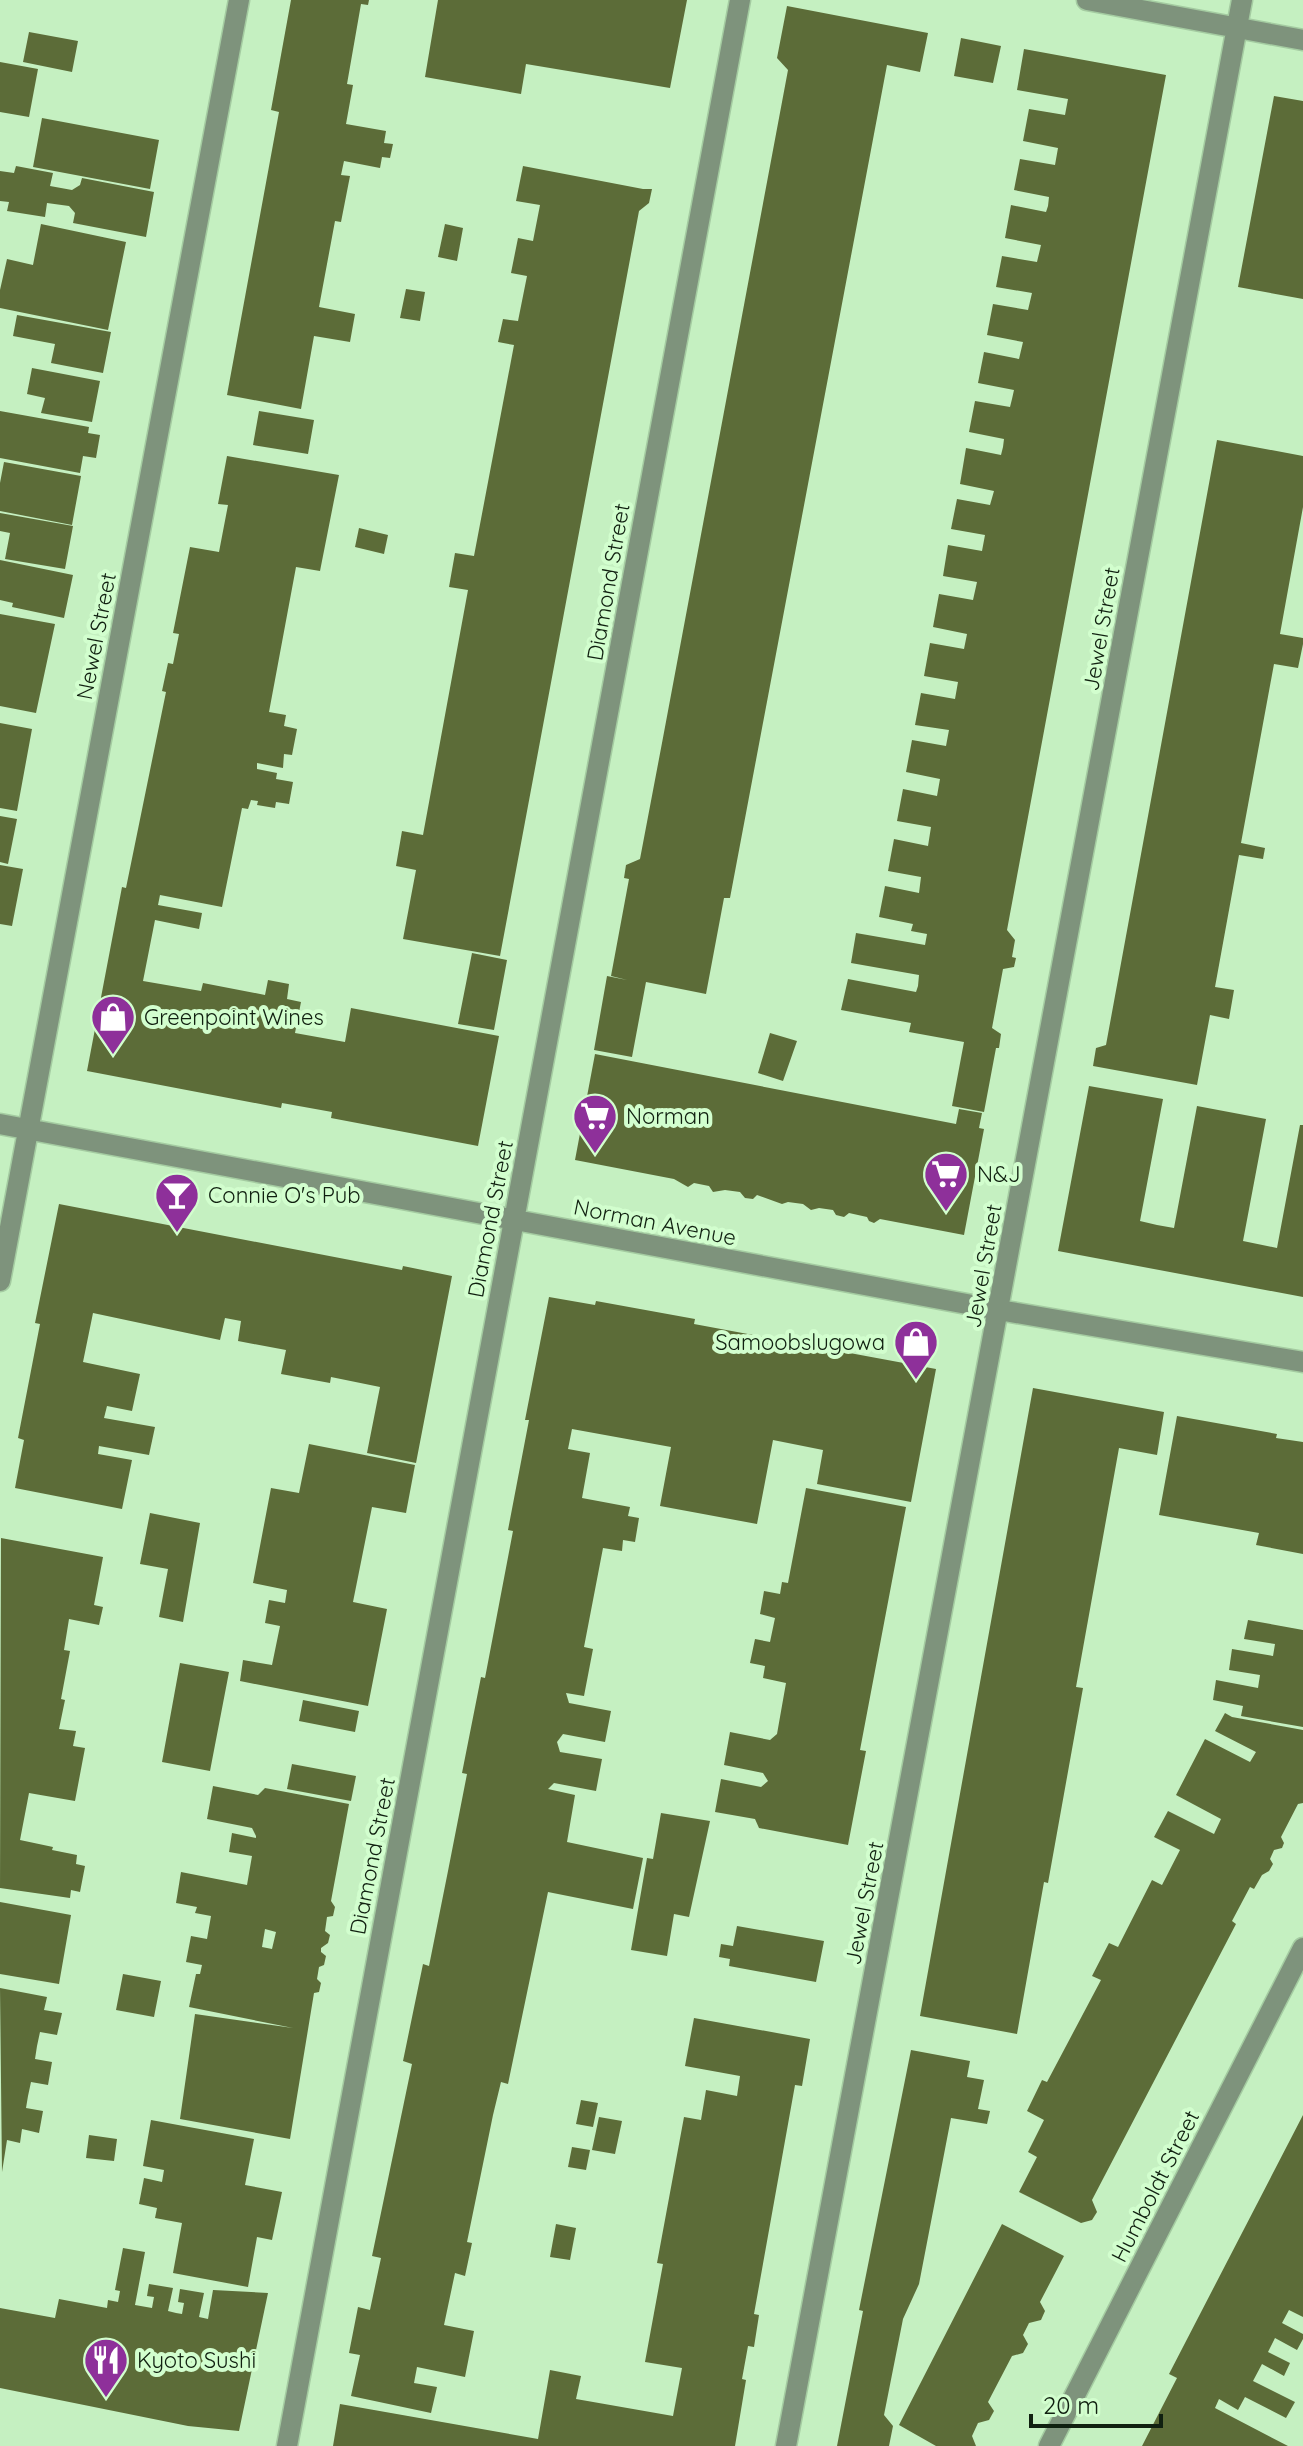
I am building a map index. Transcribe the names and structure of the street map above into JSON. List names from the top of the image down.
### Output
{
  "streets": {
    "street": [
      "Diamond Street",
      "Jewel Street",
      "Newel Street",
      "Norman Avenue",
      "Humboldt Street"
    ]
  },
  "crossings": [
    ["Diamond Street", "Norman Avenue"],
    ["Jewel Street", "Norman Avenue"],
    ["Newel Street", "Norman Avenue"]
  ],
  "places": {
    "shop": ["Greenpoint Wines", "Samoobslugowa"],
    "supermarket": ["Norman", "N&J"],
    "bar": ["Connie O's Pub"],
    "restaurant": ["Kyoto Sushi"]
  },
  "scale_bar": "20 m"
}
